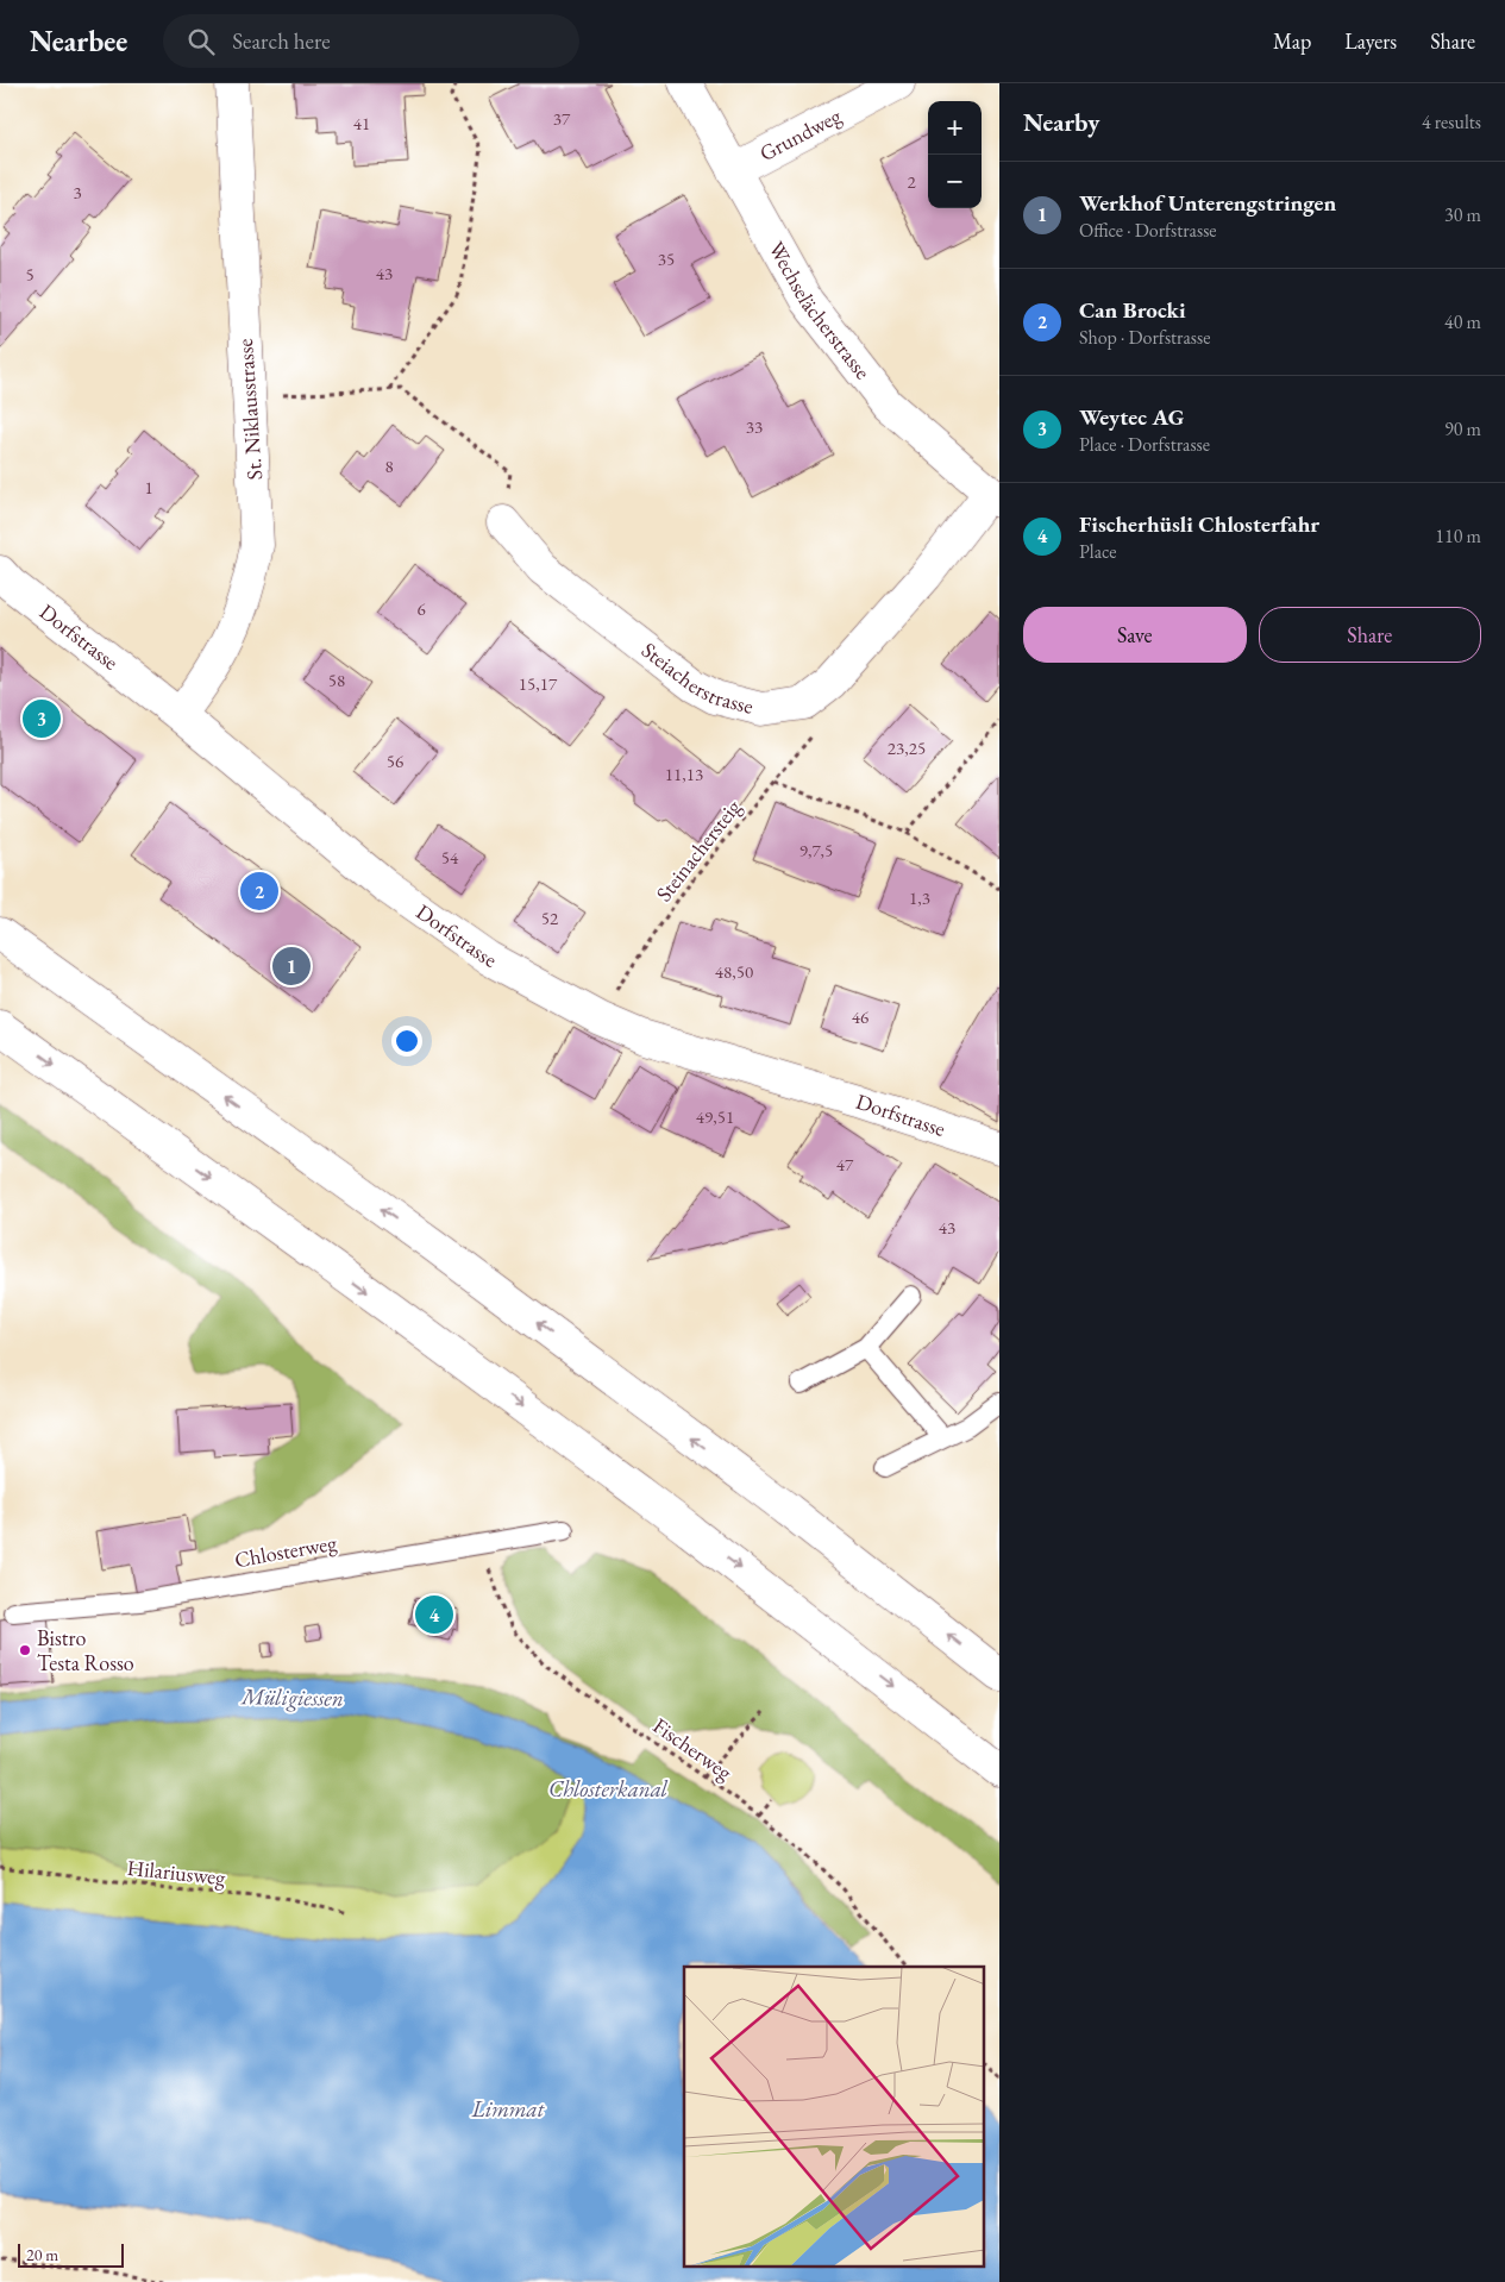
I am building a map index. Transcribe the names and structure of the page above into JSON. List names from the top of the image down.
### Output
{
  "streets": {
    "main road": [
      "Grundweg",
      "Wechselächerstrasse",
      "St. Niklausstrasse",
      "Dorfstrasse",
      "Steiacherstrasse"
    ],
    "lane": ["Chlosterweg"],
    "path": ["Steinachersteig", "Fischerweg", "Hilariusweg"]
  },
  "crossings": [
    ["Grundweg", "Wechselächerstrasse"],
    ["Wechselächerstrasse", "Steiacherstrasse"],
    ["St. Niklausstrasse", "Dorfstrasse"],
    ["Chlosterweg", "Fischerweg"]
  ],
  "water": ["Müligiessen", "Chlosterkanal", "Limmat"],
  "places": ["Bistro Testa Rosso"],
  "house_numbers": [
    "37",
    "41",
    "2",
    "3",
    "35",
    "43",
    "5",
    "33",
    "8",
    "1",
    "6",
    "58",
    "15,17",
    "23,25",
    "56",
    "11,13",
    "9,7,5",
    "54",
    "1,3",
    "52",
    "48,50",
    "46",
    "49,51",
    "47",
    "43"
  ],
  "scale_bar": "20 m",
  "page": {
    "header": "Nearbee",
    "search": "Search here",
    "nav": ["Map", "Layers", "Share"],
    "heading": ["Nearby", "4 results"],
    "map_buttons": ["+", "−"],
    "list": [
      {
        "mark": "1",
        "name": "Werkhof Unterengstringen",
        "note": "Office · Dorfstrasse",
        "value": "30 m"
      },
      {
        "mark": "2",
        "name": "Can Brocki",
        "note": "Shop · Dorfstrasse",
        "value": "40 m"
      },
      {
        "mark": "3",
        "name": "Weytec AG",
        "note": "Place · Dorfstrasse",
        "value": "90 m"
      },
      {
        "mark": "4",
        "name": "Fischerhüsli Chlosterfahr",
        "note": "Place",
        "value": "110 m"
      }
    ],
    "buttons": ["Save", "Share"],
    "pins": [
      "3",
      "2",
      "1",
      "4"
    ],
    "scale": "20 m"
  }
}
